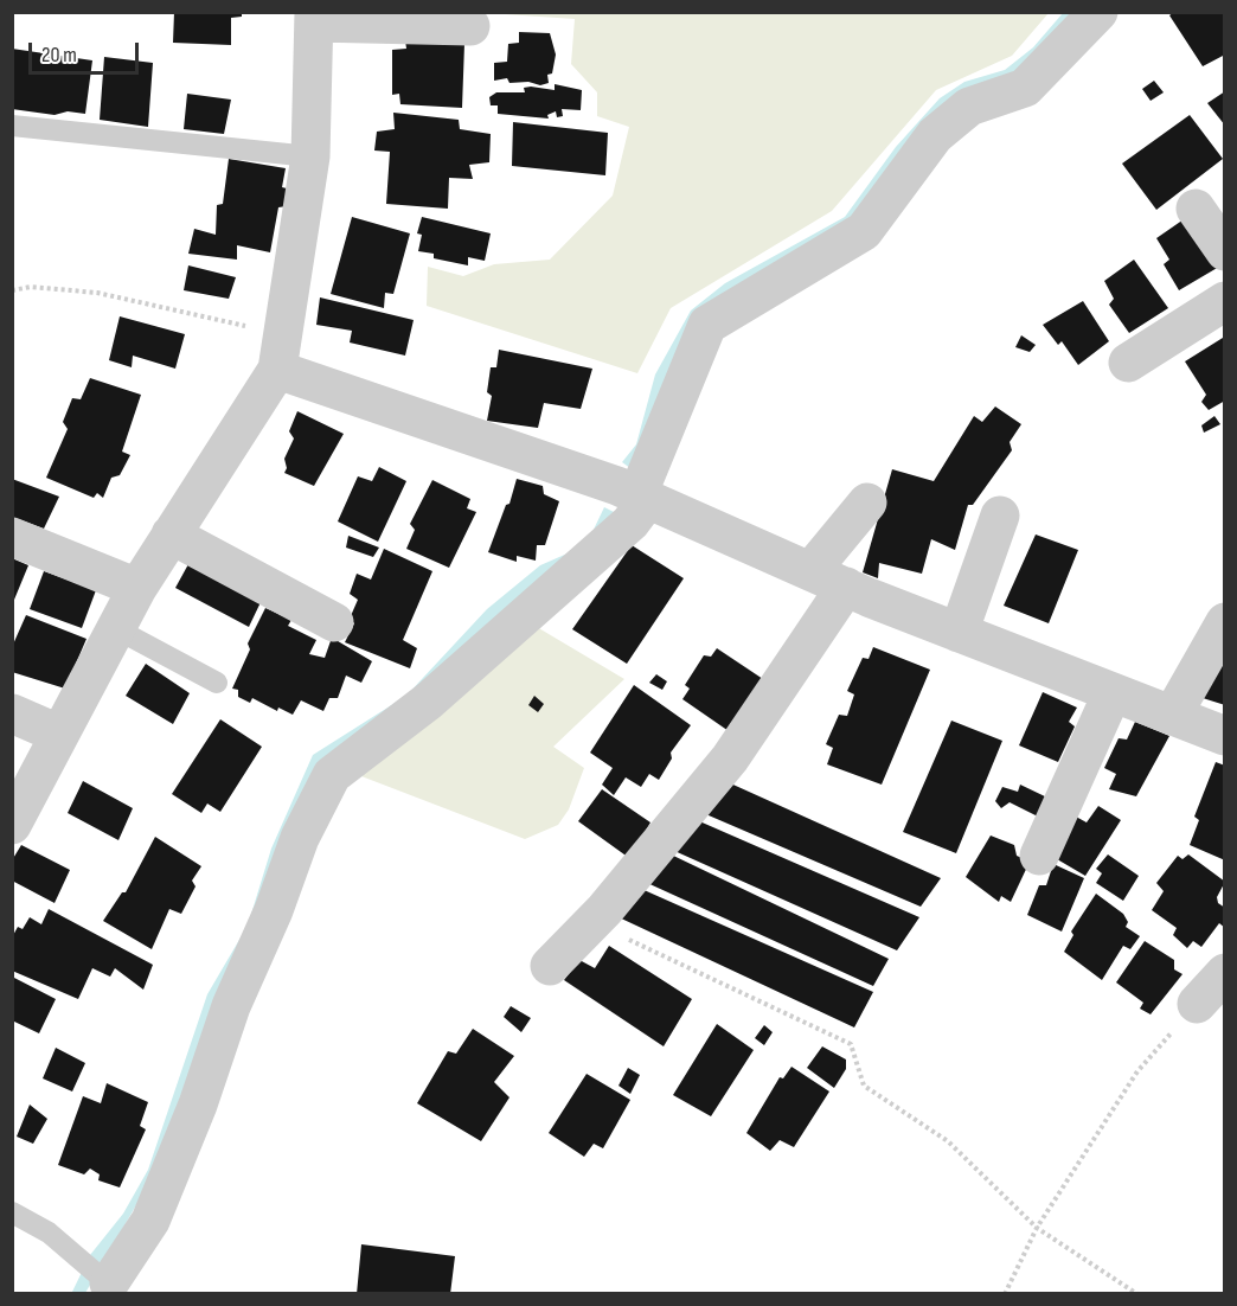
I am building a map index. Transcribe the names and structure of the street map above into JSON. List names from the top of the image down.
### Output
{
  "scale_bar": "20 m"
}
